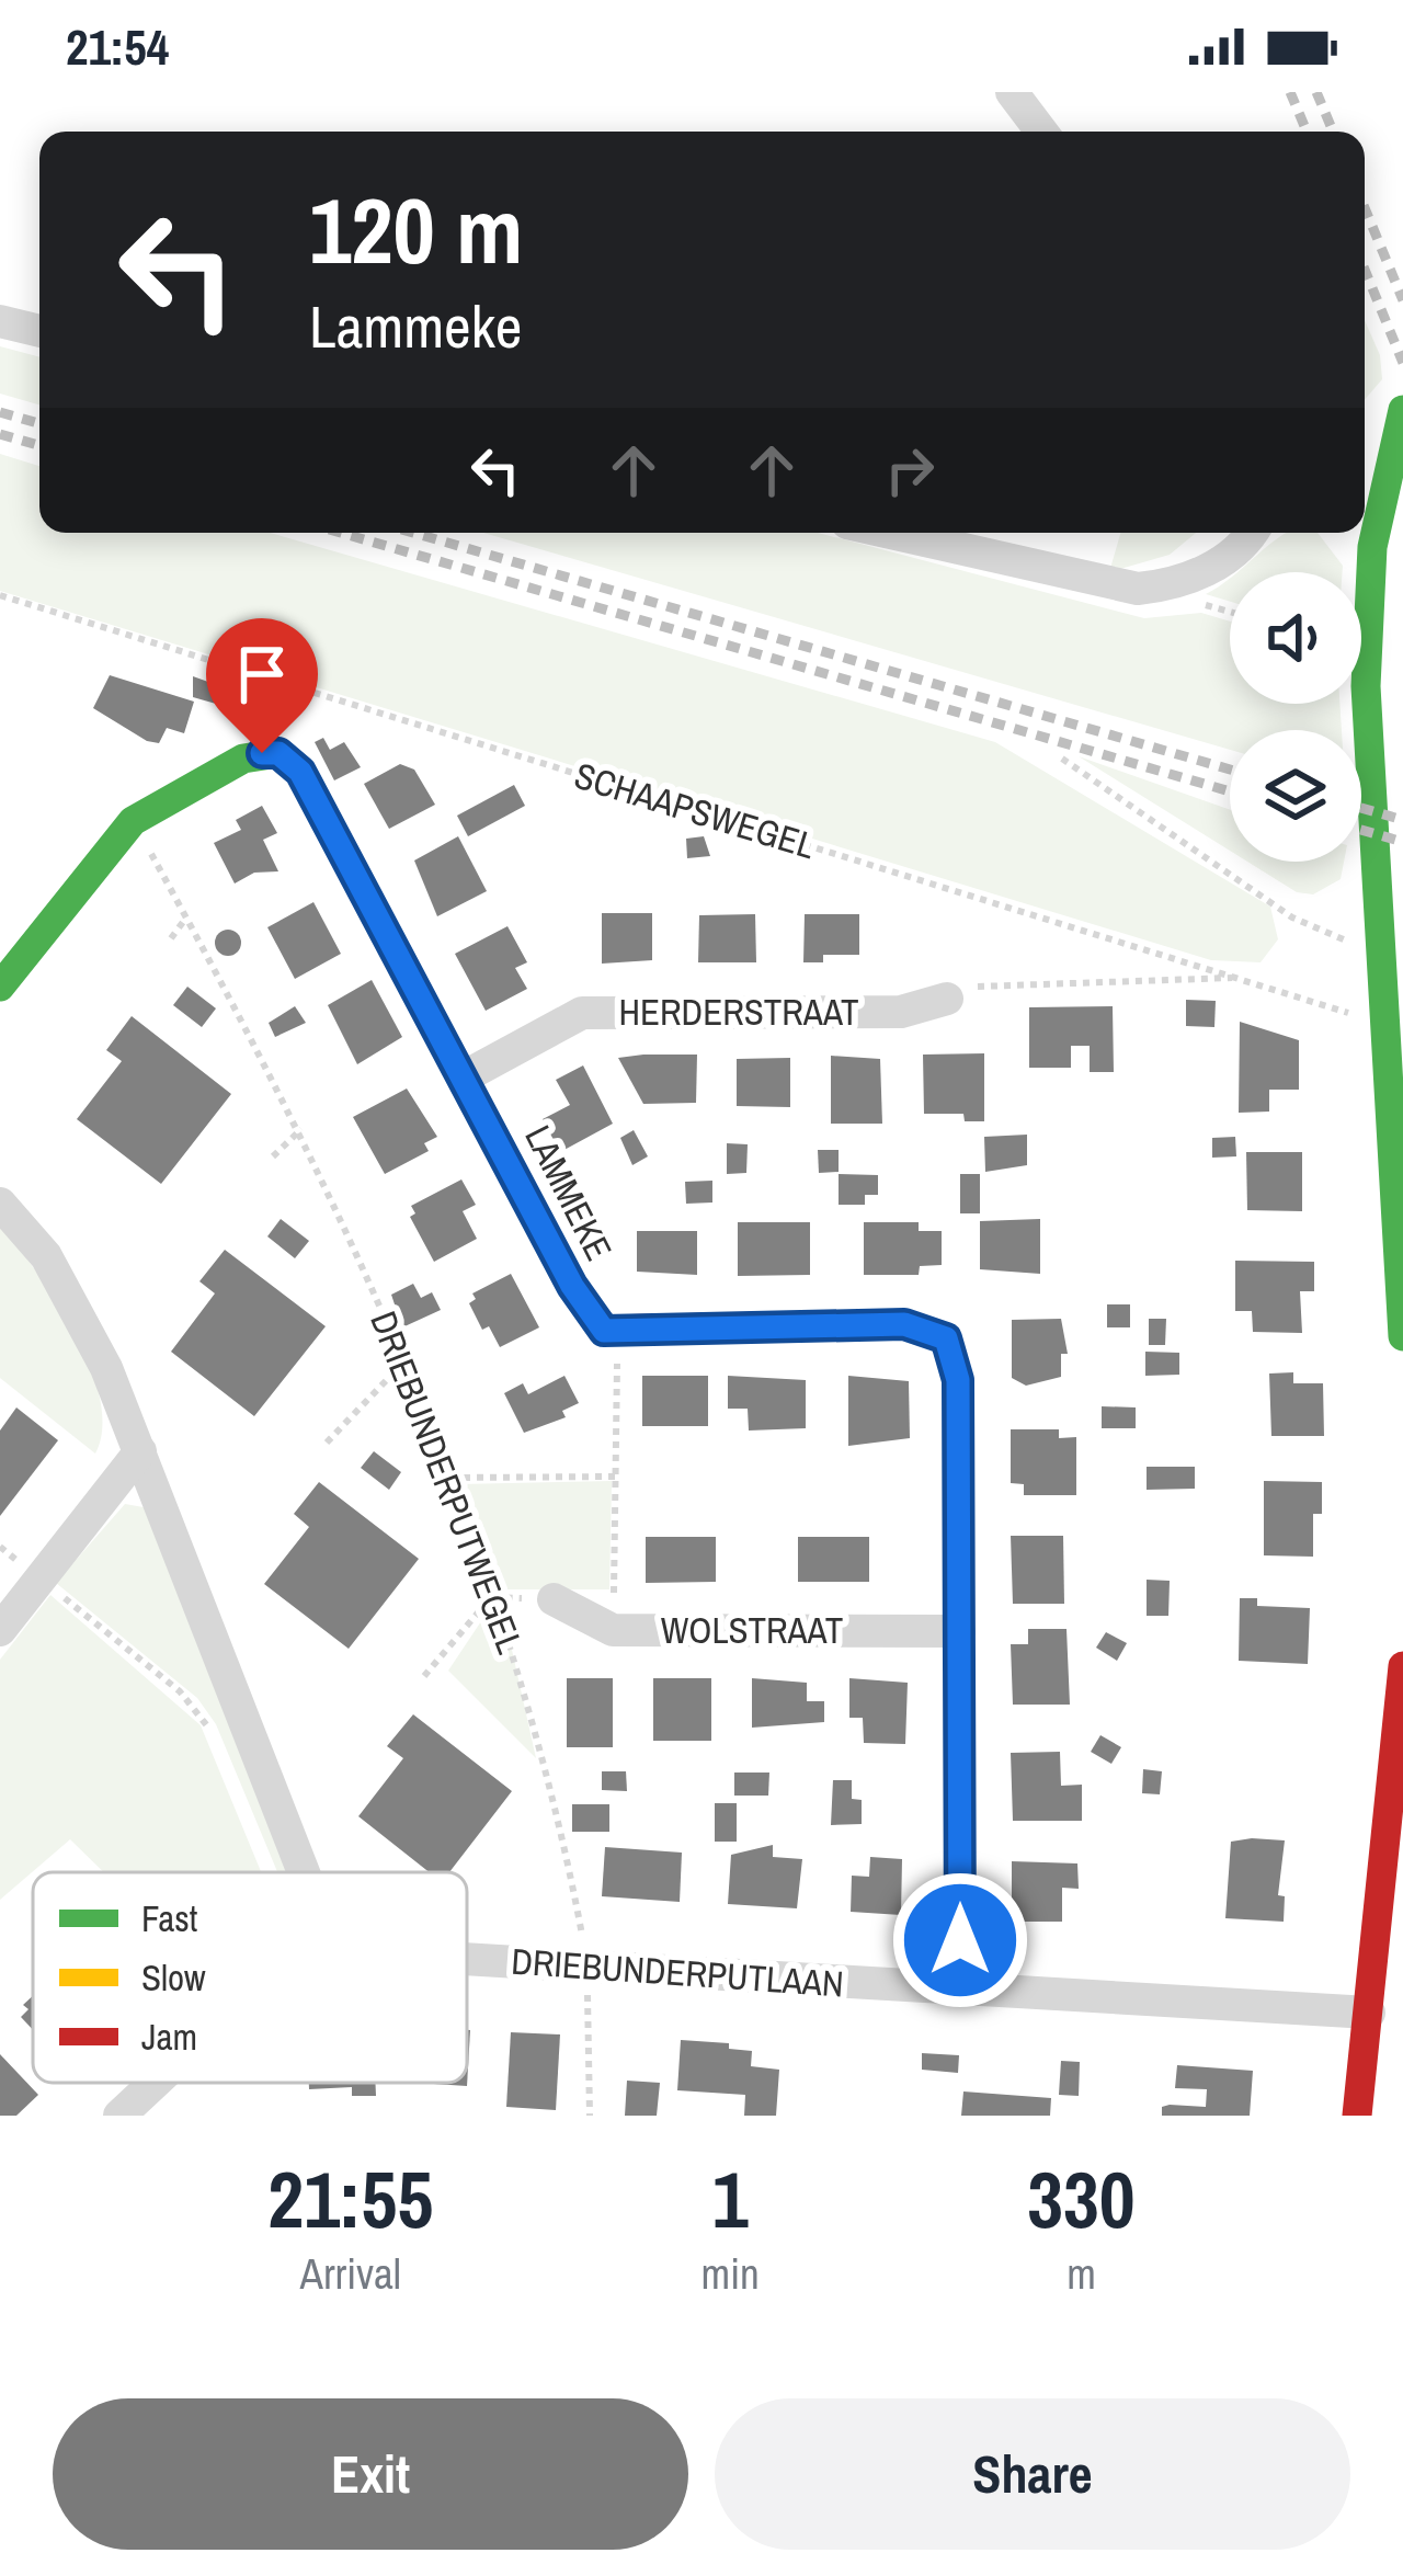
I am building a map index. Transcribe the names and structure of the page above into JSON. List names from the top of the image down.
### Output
{
  "streets": {
    "street": [
      "HERDERSTRAAT",
      "LAMMEKE",
      "WOLSTRAAT",
      "DRIEBUNDERPUTLAAN"
    ],
    "path": ["SCHAAPSWEGEL", "DRIEBUNDERPUTWEGEL"]
  },
  "crossings": [
    ["HERDERSTRAAT", "LAMMEKE"],
    ["LAMMEKE", "DRIEBUNDERPUTWEGEL"],
    ["DRIEBUNDERPUTWEGEL", "DRIEBUNDERPUTLAAN"]
  ],
  "legend": ["Fast", "Slow", "Jam"],
  "page": {
    "status": "21:54",
    "turn": ["120 m", "Lammeke"],
    "eta": [
      "21:55",
      "Arrival",
      "1",
      "min",
      "330",
      "m"
    ],
    "buttons": ["Exit", "Share"]
  }
}
